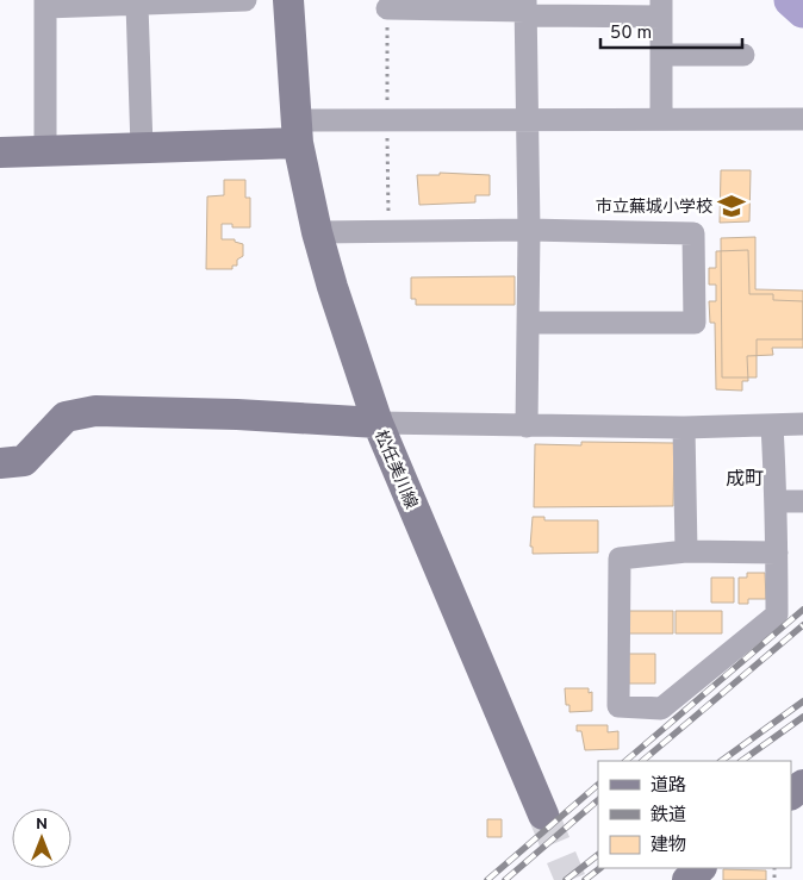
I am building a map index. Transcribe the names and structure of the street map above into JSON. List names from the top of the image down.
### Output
{
  "streets": {
    "main road": ["松任美川線"]
  },
  "districts": ["成町"],
  "places": {
    "school or university": ["市立蕪城小学校"]
  },
  "legend": ["道路", "鉄道", "建物"],
  "scale_bar": "50 m",
  "north": "top"
}
